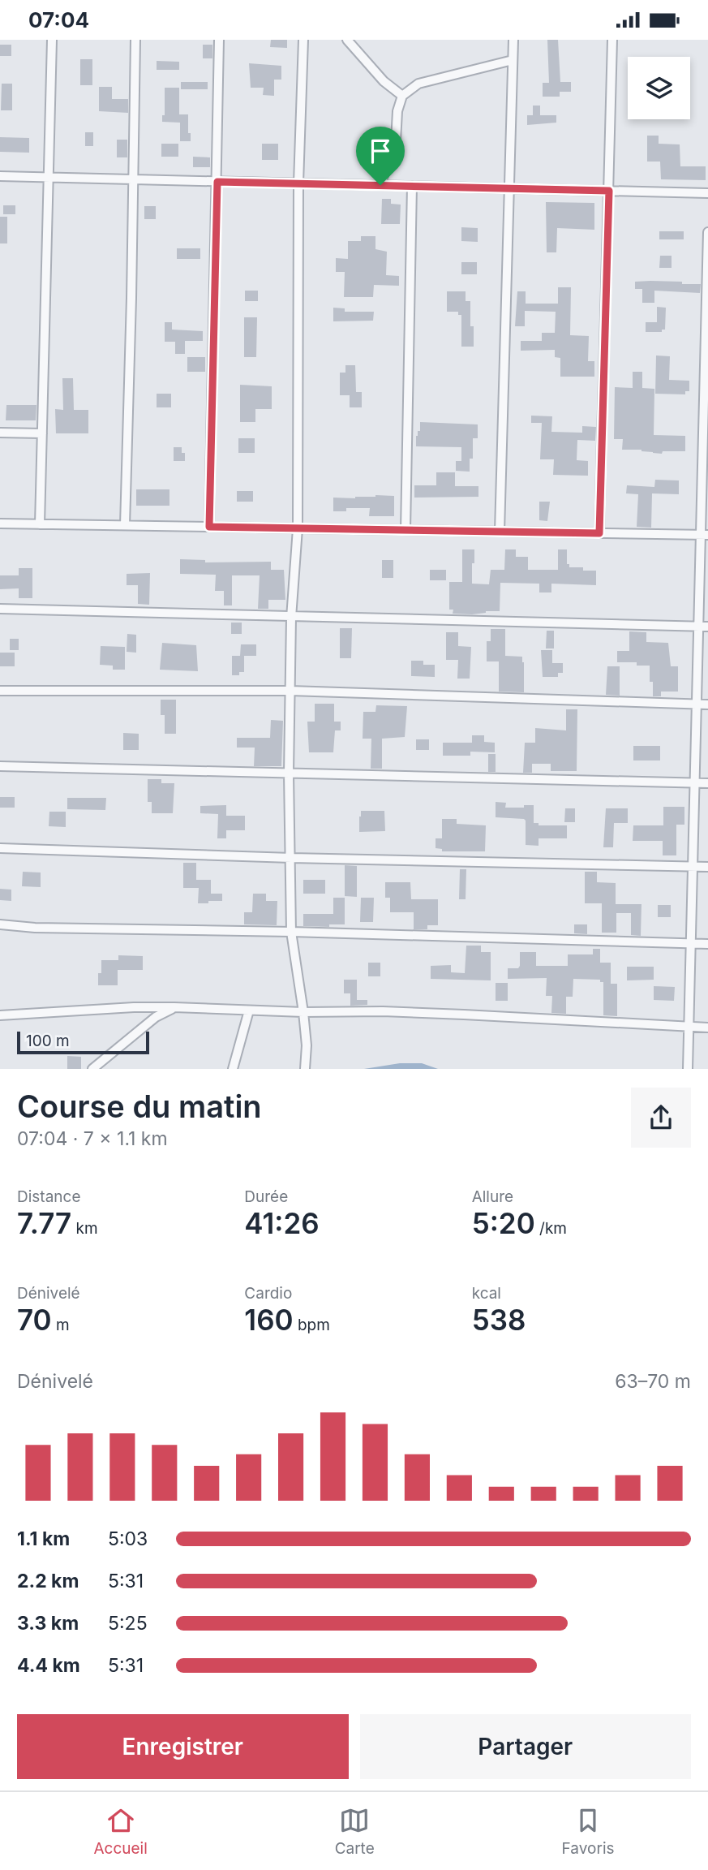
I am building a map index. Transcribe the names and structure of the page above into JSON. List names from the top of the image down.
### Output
{
  "scale_bar": "100 m",
  "page": {
    "status": "07:04",
    "scale": "100 m",
    "heading": ["Course du matin", "07:04 · 7 × 1.1 km"],
    "stats": [
      ["Distance", "7.77 km"],
      ["Durée", "41:26"],
      ["Allure", "5:20 /km"],
      ["Dénivelé", "70 m"],
      ["Cardio", "160 bpm"],
      ["kcal", "538"]
    ],
    "chart": ["Dénivelé", "63–70 m"],
    "list": [
      {
        "name": "1.1 km",
        "note": "5:03"
      },
      {
        "name": "2.2 km",
        "note": "5:31"
      },
      {
        "name": "3.3 km",
        "note": "5:25"
      },
      {
        "name": "4.4 km",
        "note": "5:31"
      }
    ],
    "buttons": ["Enregistrer", "Partager"],
    "tabs": ["Accueil", "Carte", "Favoris"]
  }
}
